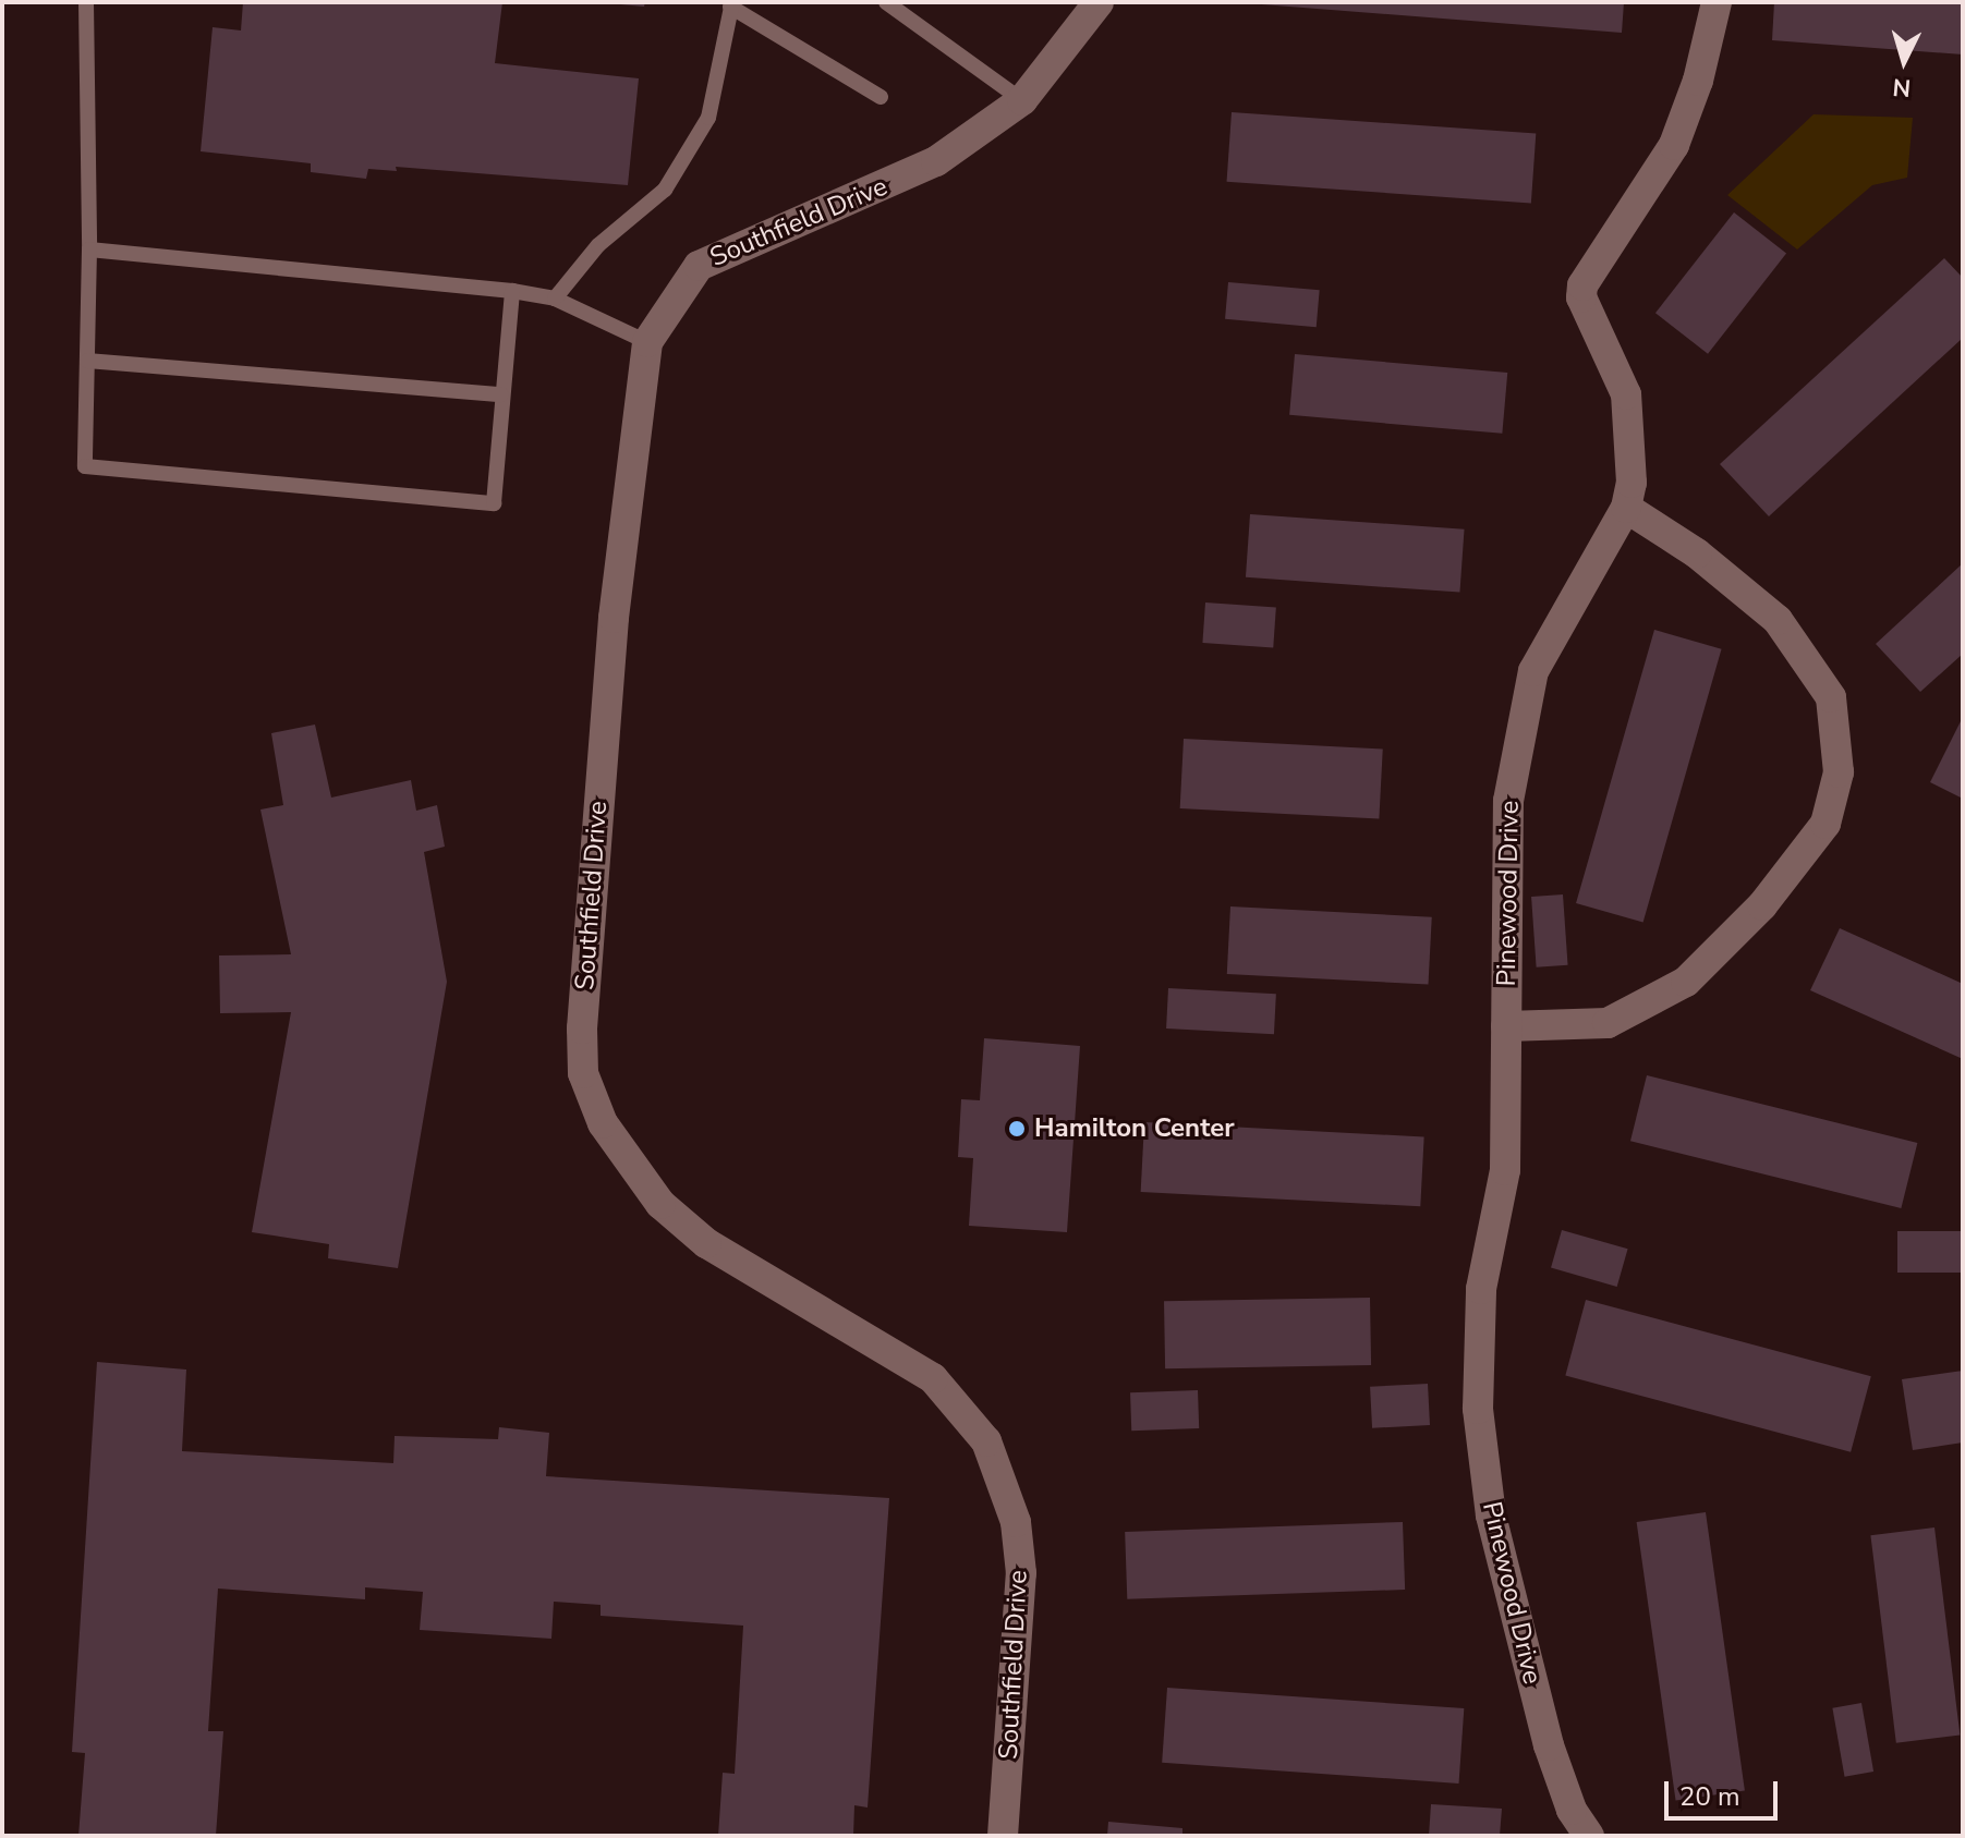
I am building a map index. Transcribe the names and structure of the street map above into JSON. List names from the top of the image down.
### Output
{
  "streets": {
    "street": ["Southfield Drive", "Pinewood Drive"]
  },
  "places": ["Hamilton Center"],
  "scale_bar": "20 m",
  "north": "bottom"
}
